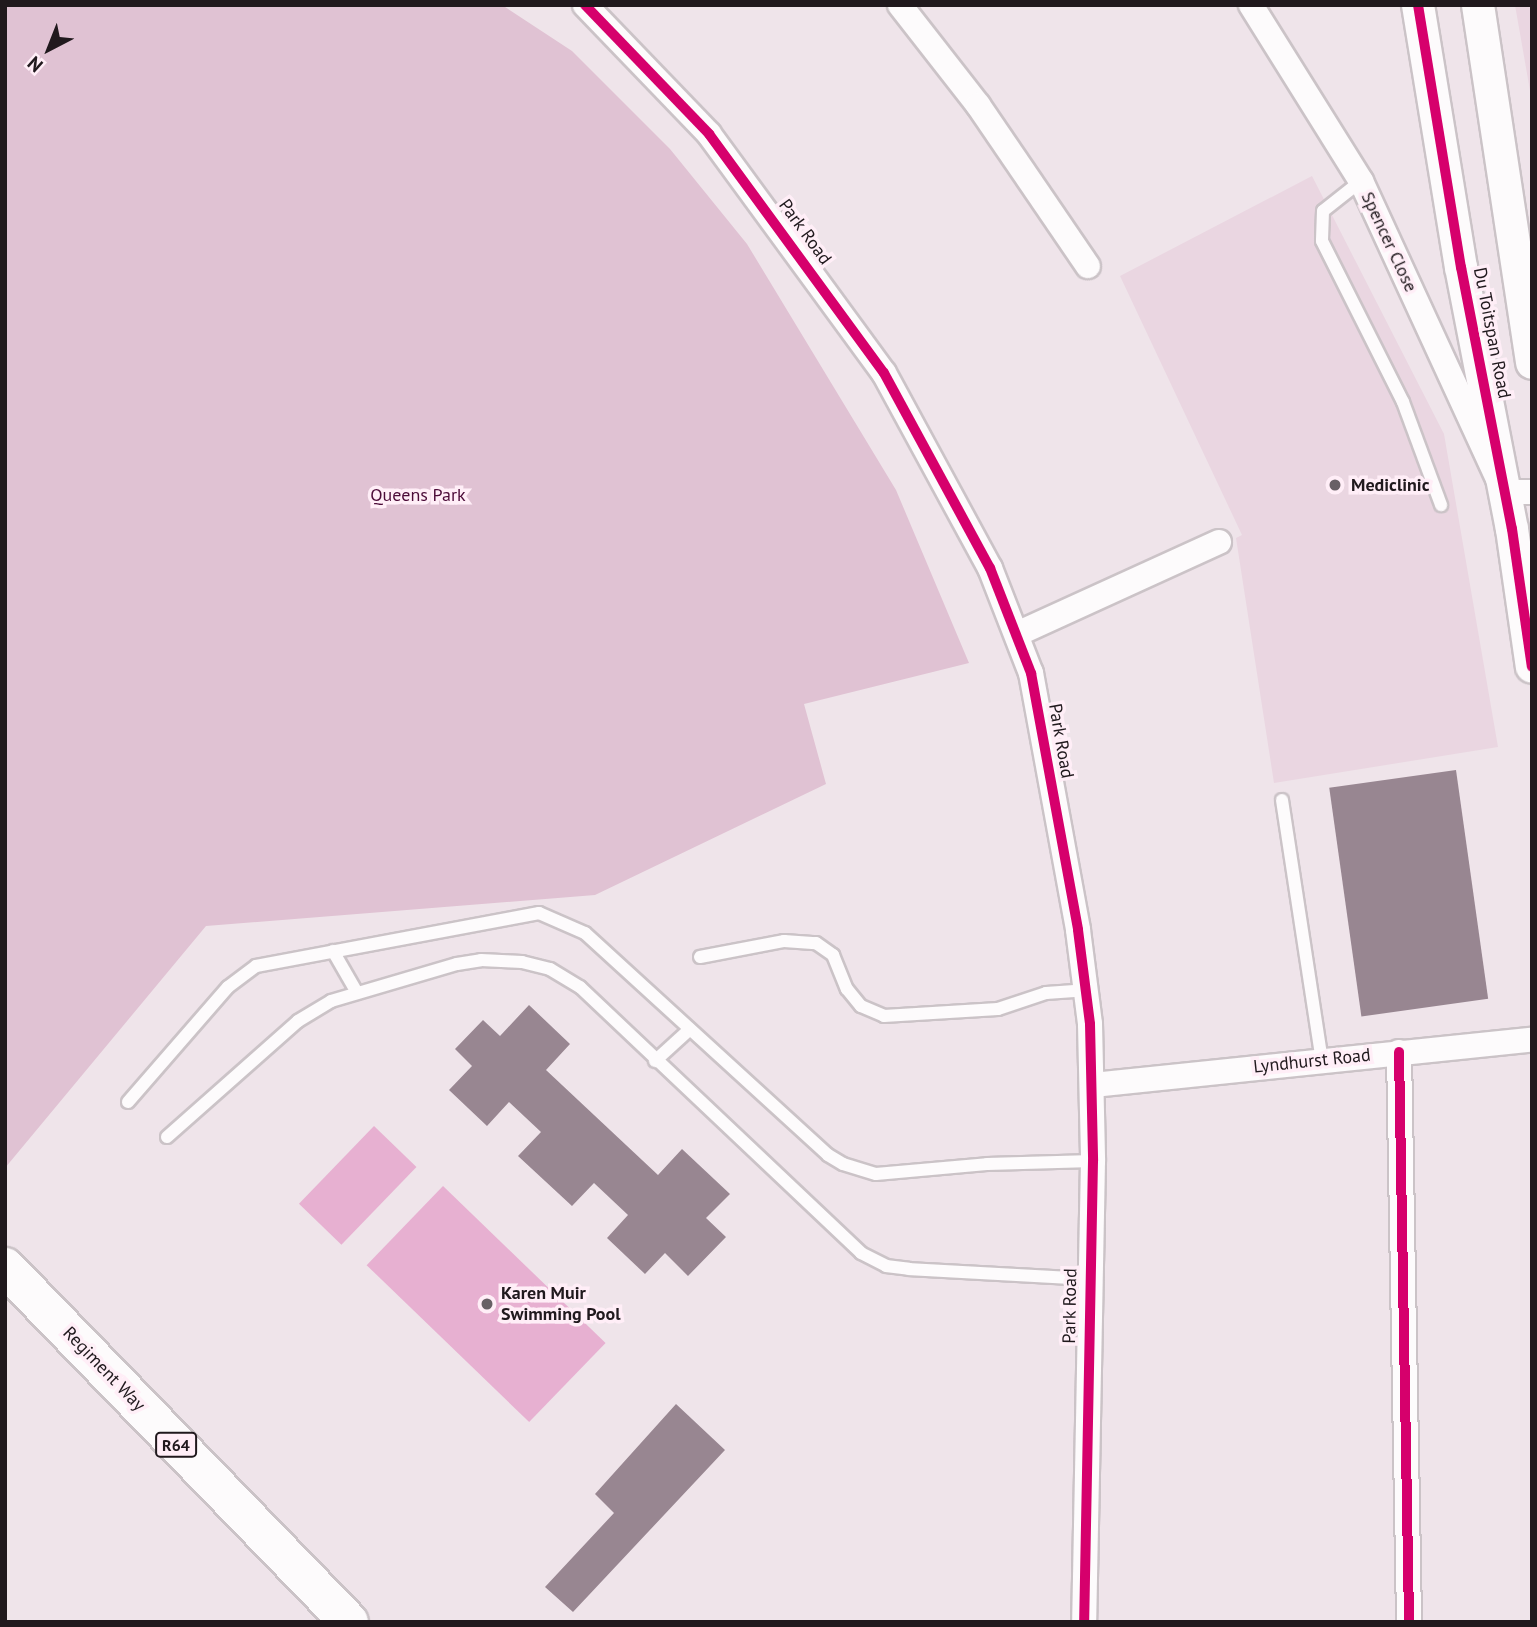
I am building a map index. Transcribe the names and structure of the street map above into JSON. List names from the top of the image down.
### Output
{
  "streets": {
    "main road": ["Regiment Way", "R64"],
    "street": [
      "Park Road",
      "Spencer Close",
      "Du Toitspan Road",
      "Lyndhurst Road"
    ]
  },
  "crossings": [
    ["Park Road", "Lyndhurst Road"],
    ["Spencer Close", "Du Toitspan Road"]
  ],
  "parks": ["Queens Park"],
  "places": ["Mediclinic", "Karen Muir Swimming Pool"],
  "north": "bottom left"
}
